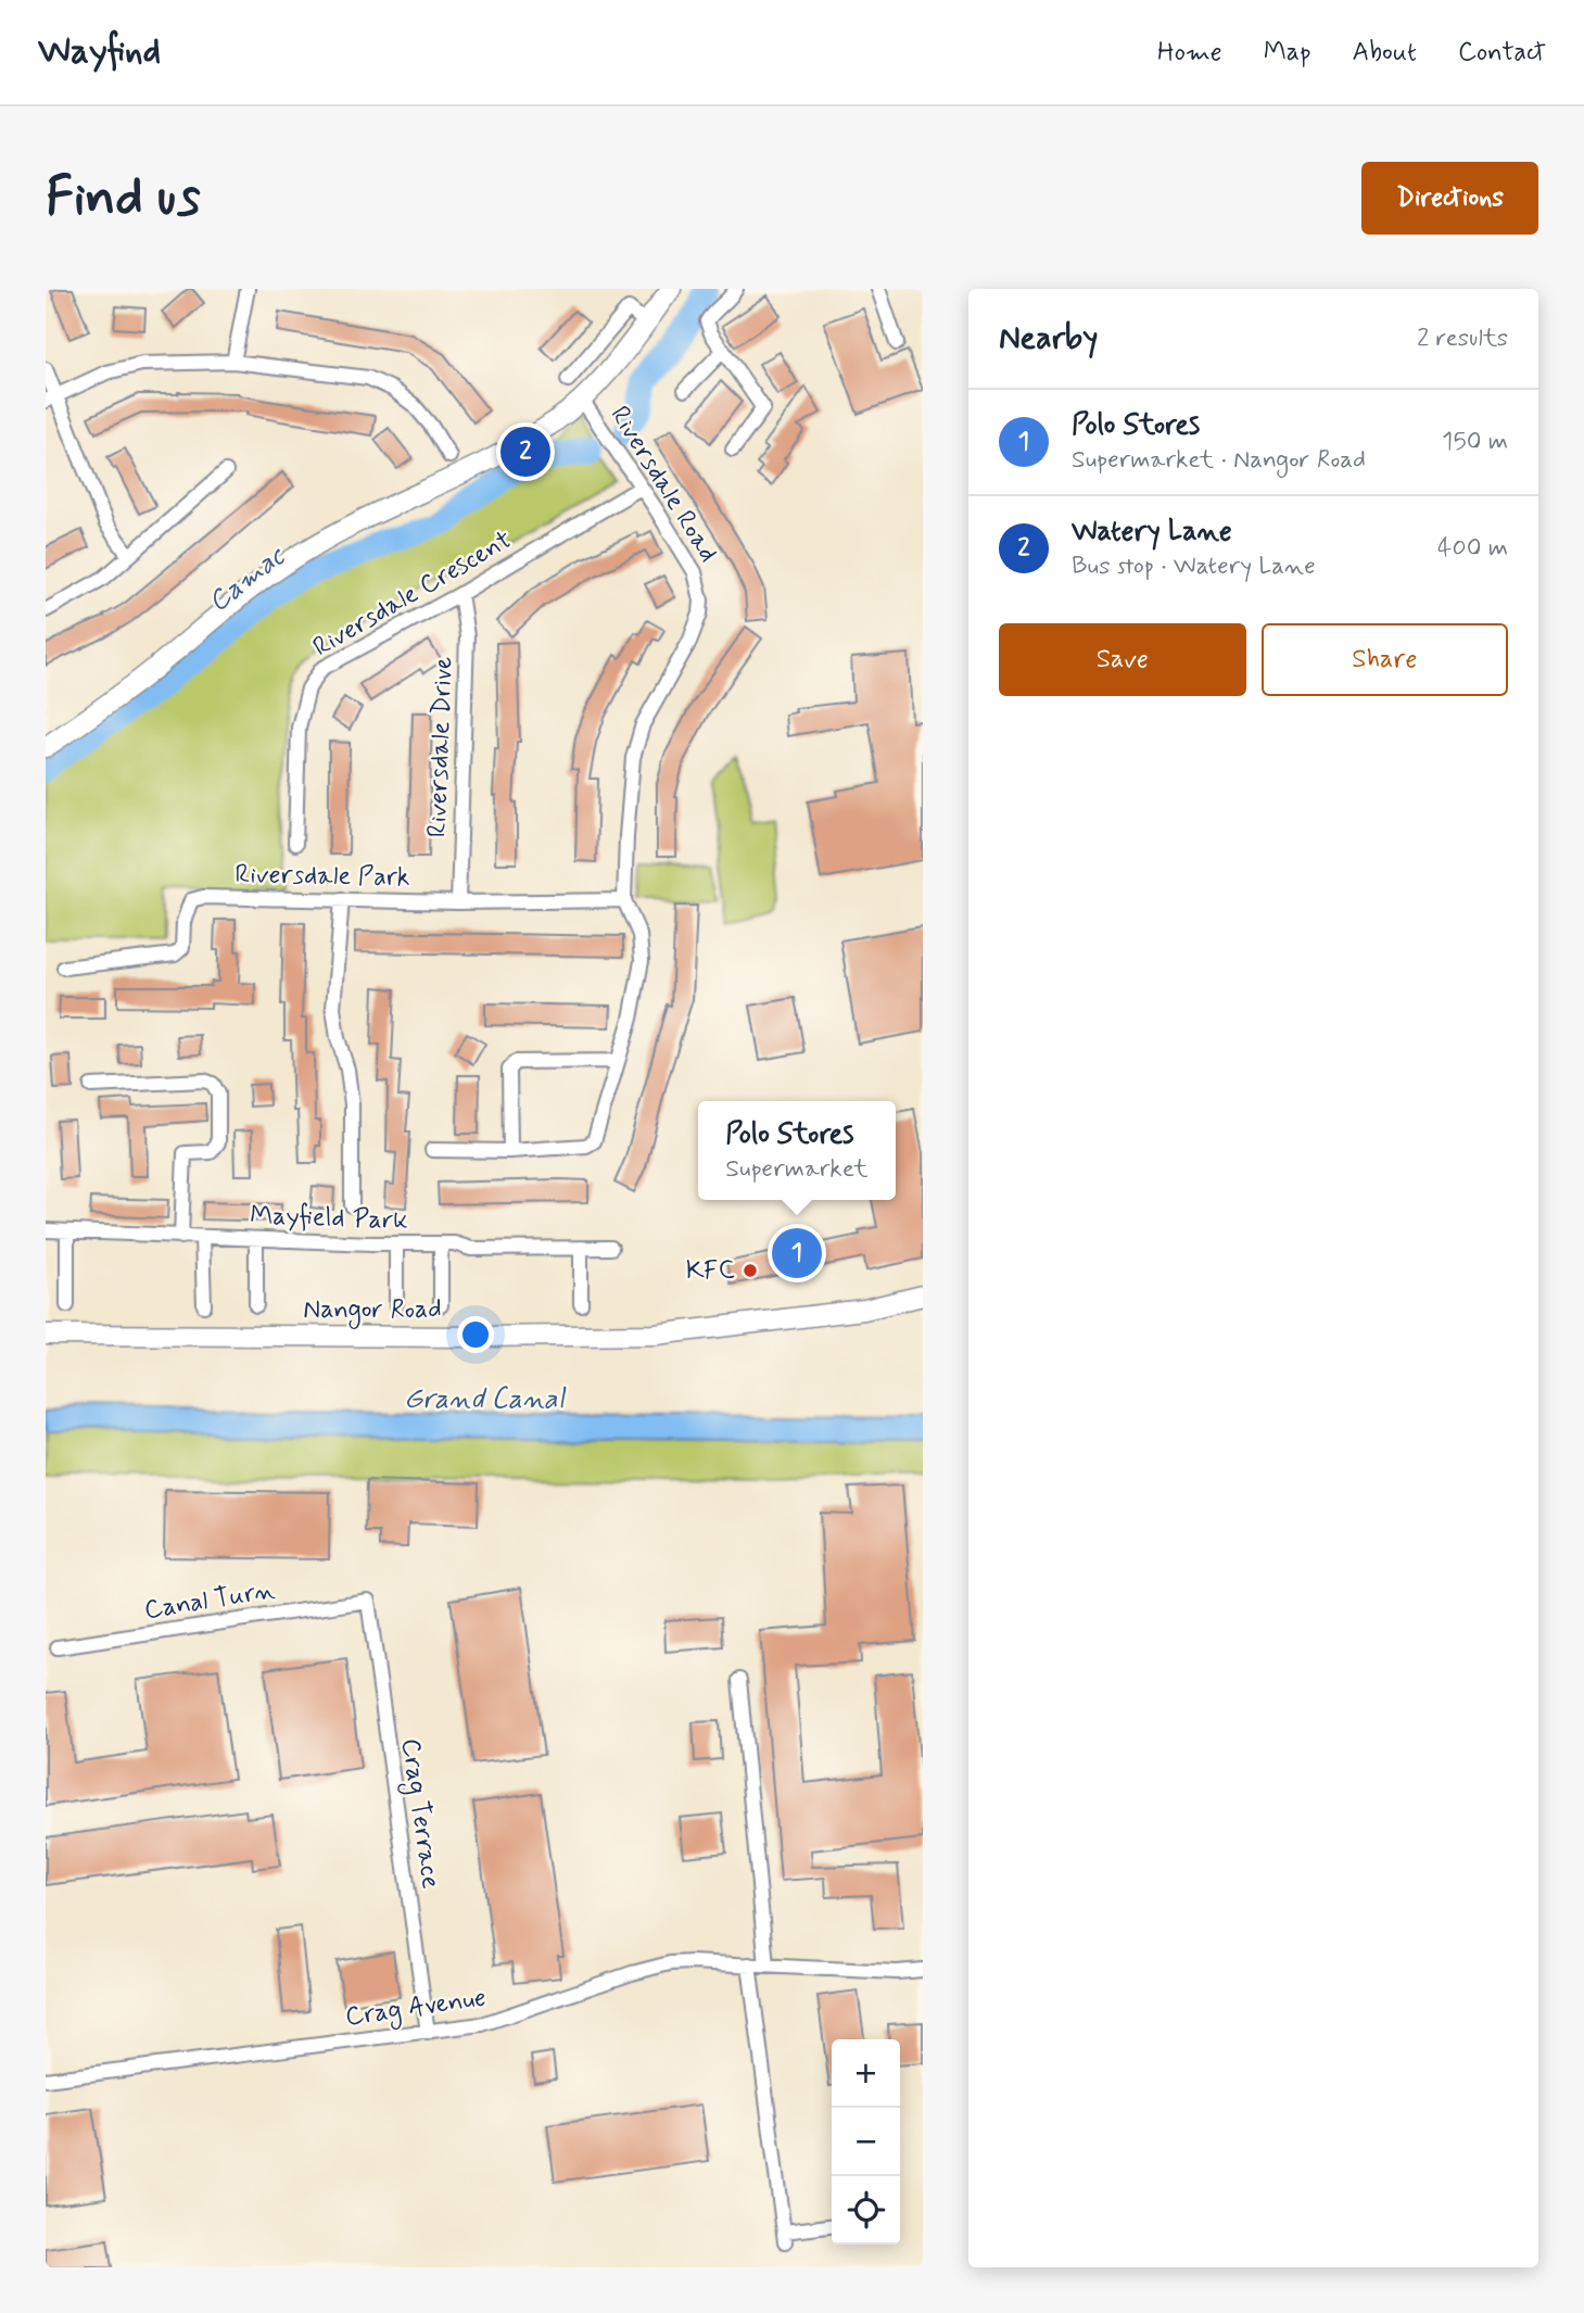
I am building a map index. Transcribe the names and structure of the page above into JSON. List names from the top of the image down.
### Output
{
  "streets": {
    "main road": ["Nangor Road"],
    "street": [
      "Riversdale Road",
      "Riversdale Crescent",
      "Riversdale Drive",
      "Riversdale Park",
      "Mayfield Park",
      "Canal Turn",
      "Crag Terrace",
      "Crag Avenue"
    ]
  },
  "crossings": [
    ["Riversdale Road", "Riversdale Crescent"],
    ["Riversdale Road", "Riversdale Park"],
    ["Riversdale Crescent", "Riversdale Drive"],
    ["Riversdale Drive", "Riversdale Park"],
    ["Canal Turn", "Crag Terrace"],
    ["Crag Terrace", "Crag Avenue"]
  ],
  "water": ["Camac", "Grand Canal"],
  "places": ["KFC"],
  "page": {
    "header": "Wayfind",
    "nav": [
      "Home",
      "Map",
      "About",
      "Contact"
    ],
    "buttons": [
      "Directions",
      ["Save", "Share"]
    ],
    "title": "Find us",
    "heading": ["Nearby", "2 results"],
    "list": [
      {
        "mark": "1",
        "name": "Polo Stores",
        "note": "Supermarket · Nangor Road",
        "value": "150 m"
      },
      {
        "mark": "2",
        "name": "Watery Lane",
        "note": "Bus stop · Watery Lane",
        "value": "400 m"
      }
    ],
    "pins": ["2", "1"],
    "popup": ["Polo Stores", "Supermarket"],
    "map_buttons": ["+", "−"]
  }
}
